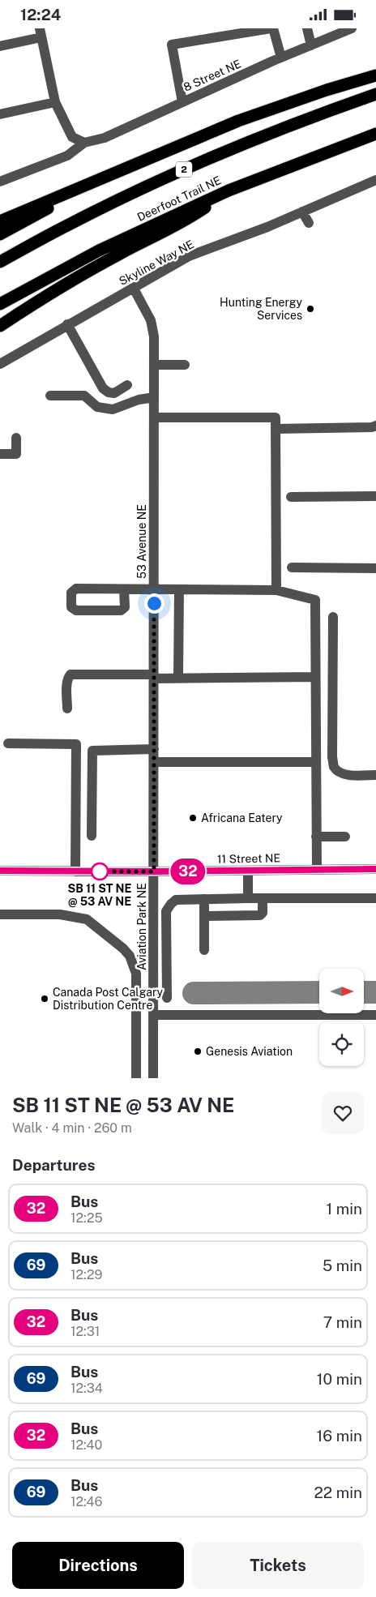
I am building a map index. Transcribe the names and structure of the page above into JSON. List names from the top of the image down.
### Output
{
  "streets": {
    "highway": ["2", "Deerfoot Trail NE"],
    "street": [
      "8 Street NE",
      "Skyline Way NE",
      "53 Avenue NE",
      "11 Street NE",
      "Aviation Park NE"
    ]
  },
  "crossings": [
    ["Skyline Way NE", "53 Avenue NE"],
    ["53 Avenue NE", "11 Street NE"],
    ["53 Avenue NE", "Aviation Park NE"],
    ["11 Street NE", "Aviation Park NE"]
  ],
  "places": [
    "Hunting Energy Services",
    "Africana Eatery",
    "SB 11 ST NE @ 53 AV NE",
    "Canada Post Calgary Distribution Centre",
    "Genesis Aviation"
  ],
  "lines": ["bus line 32"],
  "north": "right",
  "page": {
    "status": "12:24",
    "on_map": "32",
    "heading": [
      ["SB 11 ST NE @ 53 AV NE", "Walk · 4 min · 260 m"],
      "Departures"
    ],
    "list": [
      {
        "mark": "32",
        "name": "Bus",
        "note": "12:25",
        "value": "1 min"
      },
      {
        "mark": "69",
        "name": "Bus",
        "note": "12:29",
        "value": "5 min"
      },
      {
        "mark": "32",
        "name": "Bus",
        "note": "12:31",
        "value": "7 min"
      },
      {
        "mark": "69",
        "name": "Bus",
        "note": "12:34",
        "value": "10 min"
      },
      {
        "mark": "32",
        "name": "Bus",
        "note": "12:40",
        "value": "16 min"
      },
      {
        "mark": "69",
        "name": "Bus",
        "note": "12:46",
        "value": "22 min"
      }
    ],
    "buttons": ["Directions", "Tickets"]
  }
}
